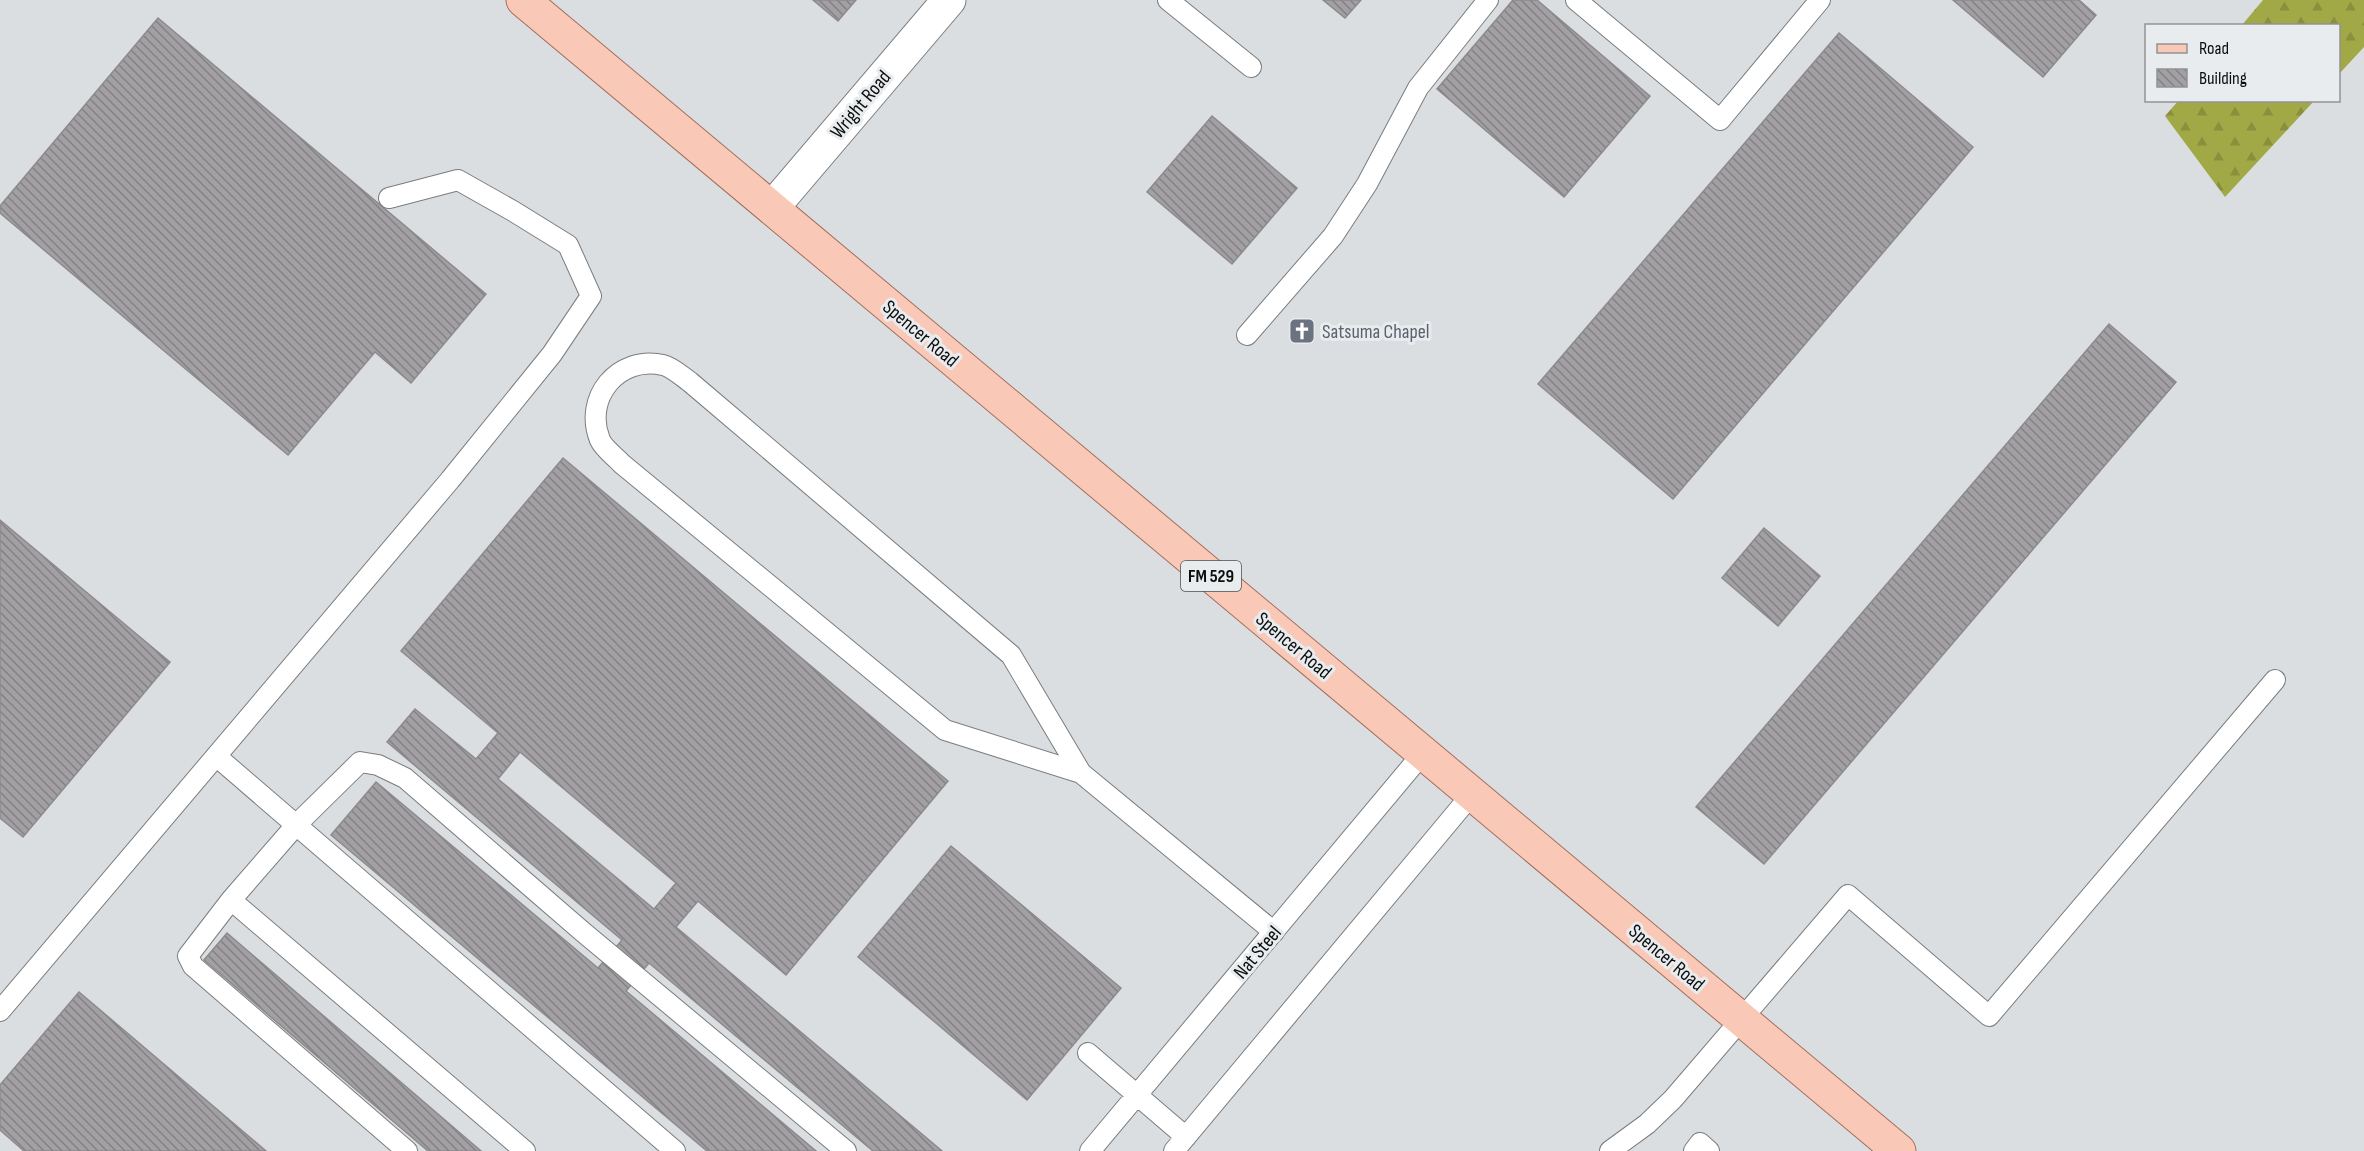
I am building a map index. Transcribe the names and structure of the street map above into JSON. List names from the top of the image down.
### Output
{
  "streets": {
    "main road": ["Spencer Road", "FM 529"],
    "street": ["Wright Road"],
    "lane": ["Nat Steel"]
  },
  "crossings": [
    ["Wright Road", "Spencer Road"],
    ["Spencer Road", "Nat Steel"]
  ],
  "places": {
    "church": ["Satsuma Chapel"]
  },
  "legend": ["Road", "Building"]
}
